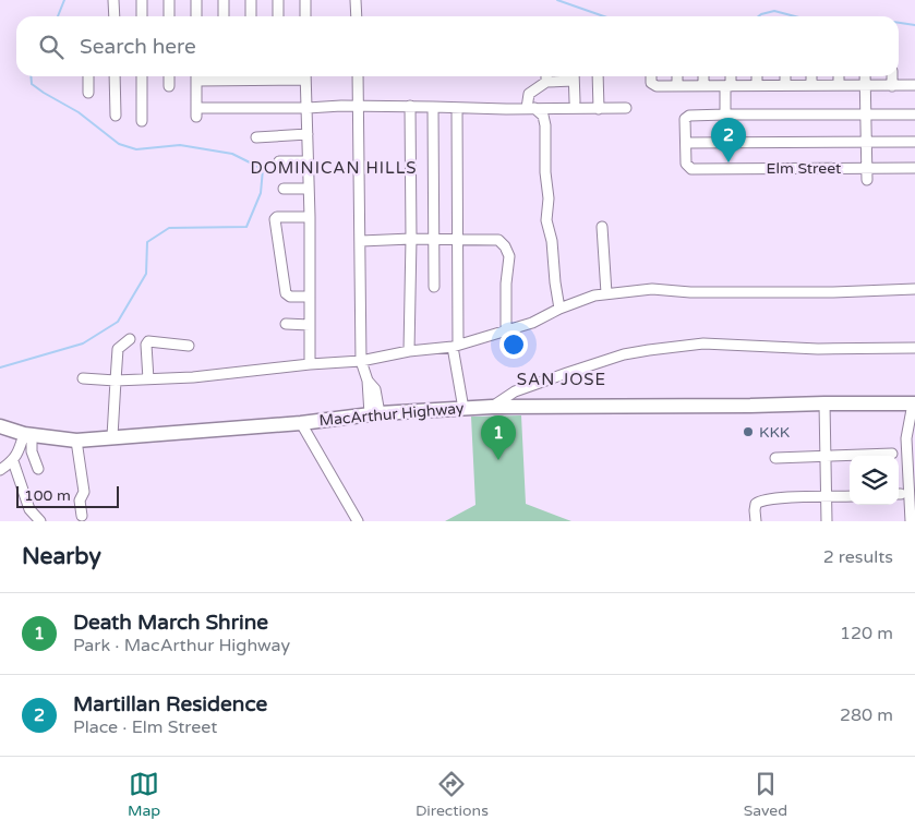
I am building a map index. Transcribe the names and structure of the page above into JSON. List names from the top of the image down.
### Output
{
  "streets": {
    "highway": ["MacArthur Highway"],
    "street": ["Elm Street"]
  },
  "districts": ["DOMINICAN HILLS", "SAN JOSE"],
  "places": ["KKK"],
  "scale_bar": "100 m",
  "page": {
    "search": "Search here",
    "pins": ["2", "1"],
    "scale": "100 m",
    "heading": ["Nearby", "2 results"],
    "list": [
      {
        "mark": "1",
        "name": "Death March Shrine",
        "note": "Park · MacArthur Highway",
        "value": "120 m"
      },
      {
        "mark": "2",
        "name": "Martillan Residence",
        "note": "Place · Elm Street",
        "value": "280 m"
      }
    ],
    "nav": ["Map", "Directions", "Saved"]
  }
}
